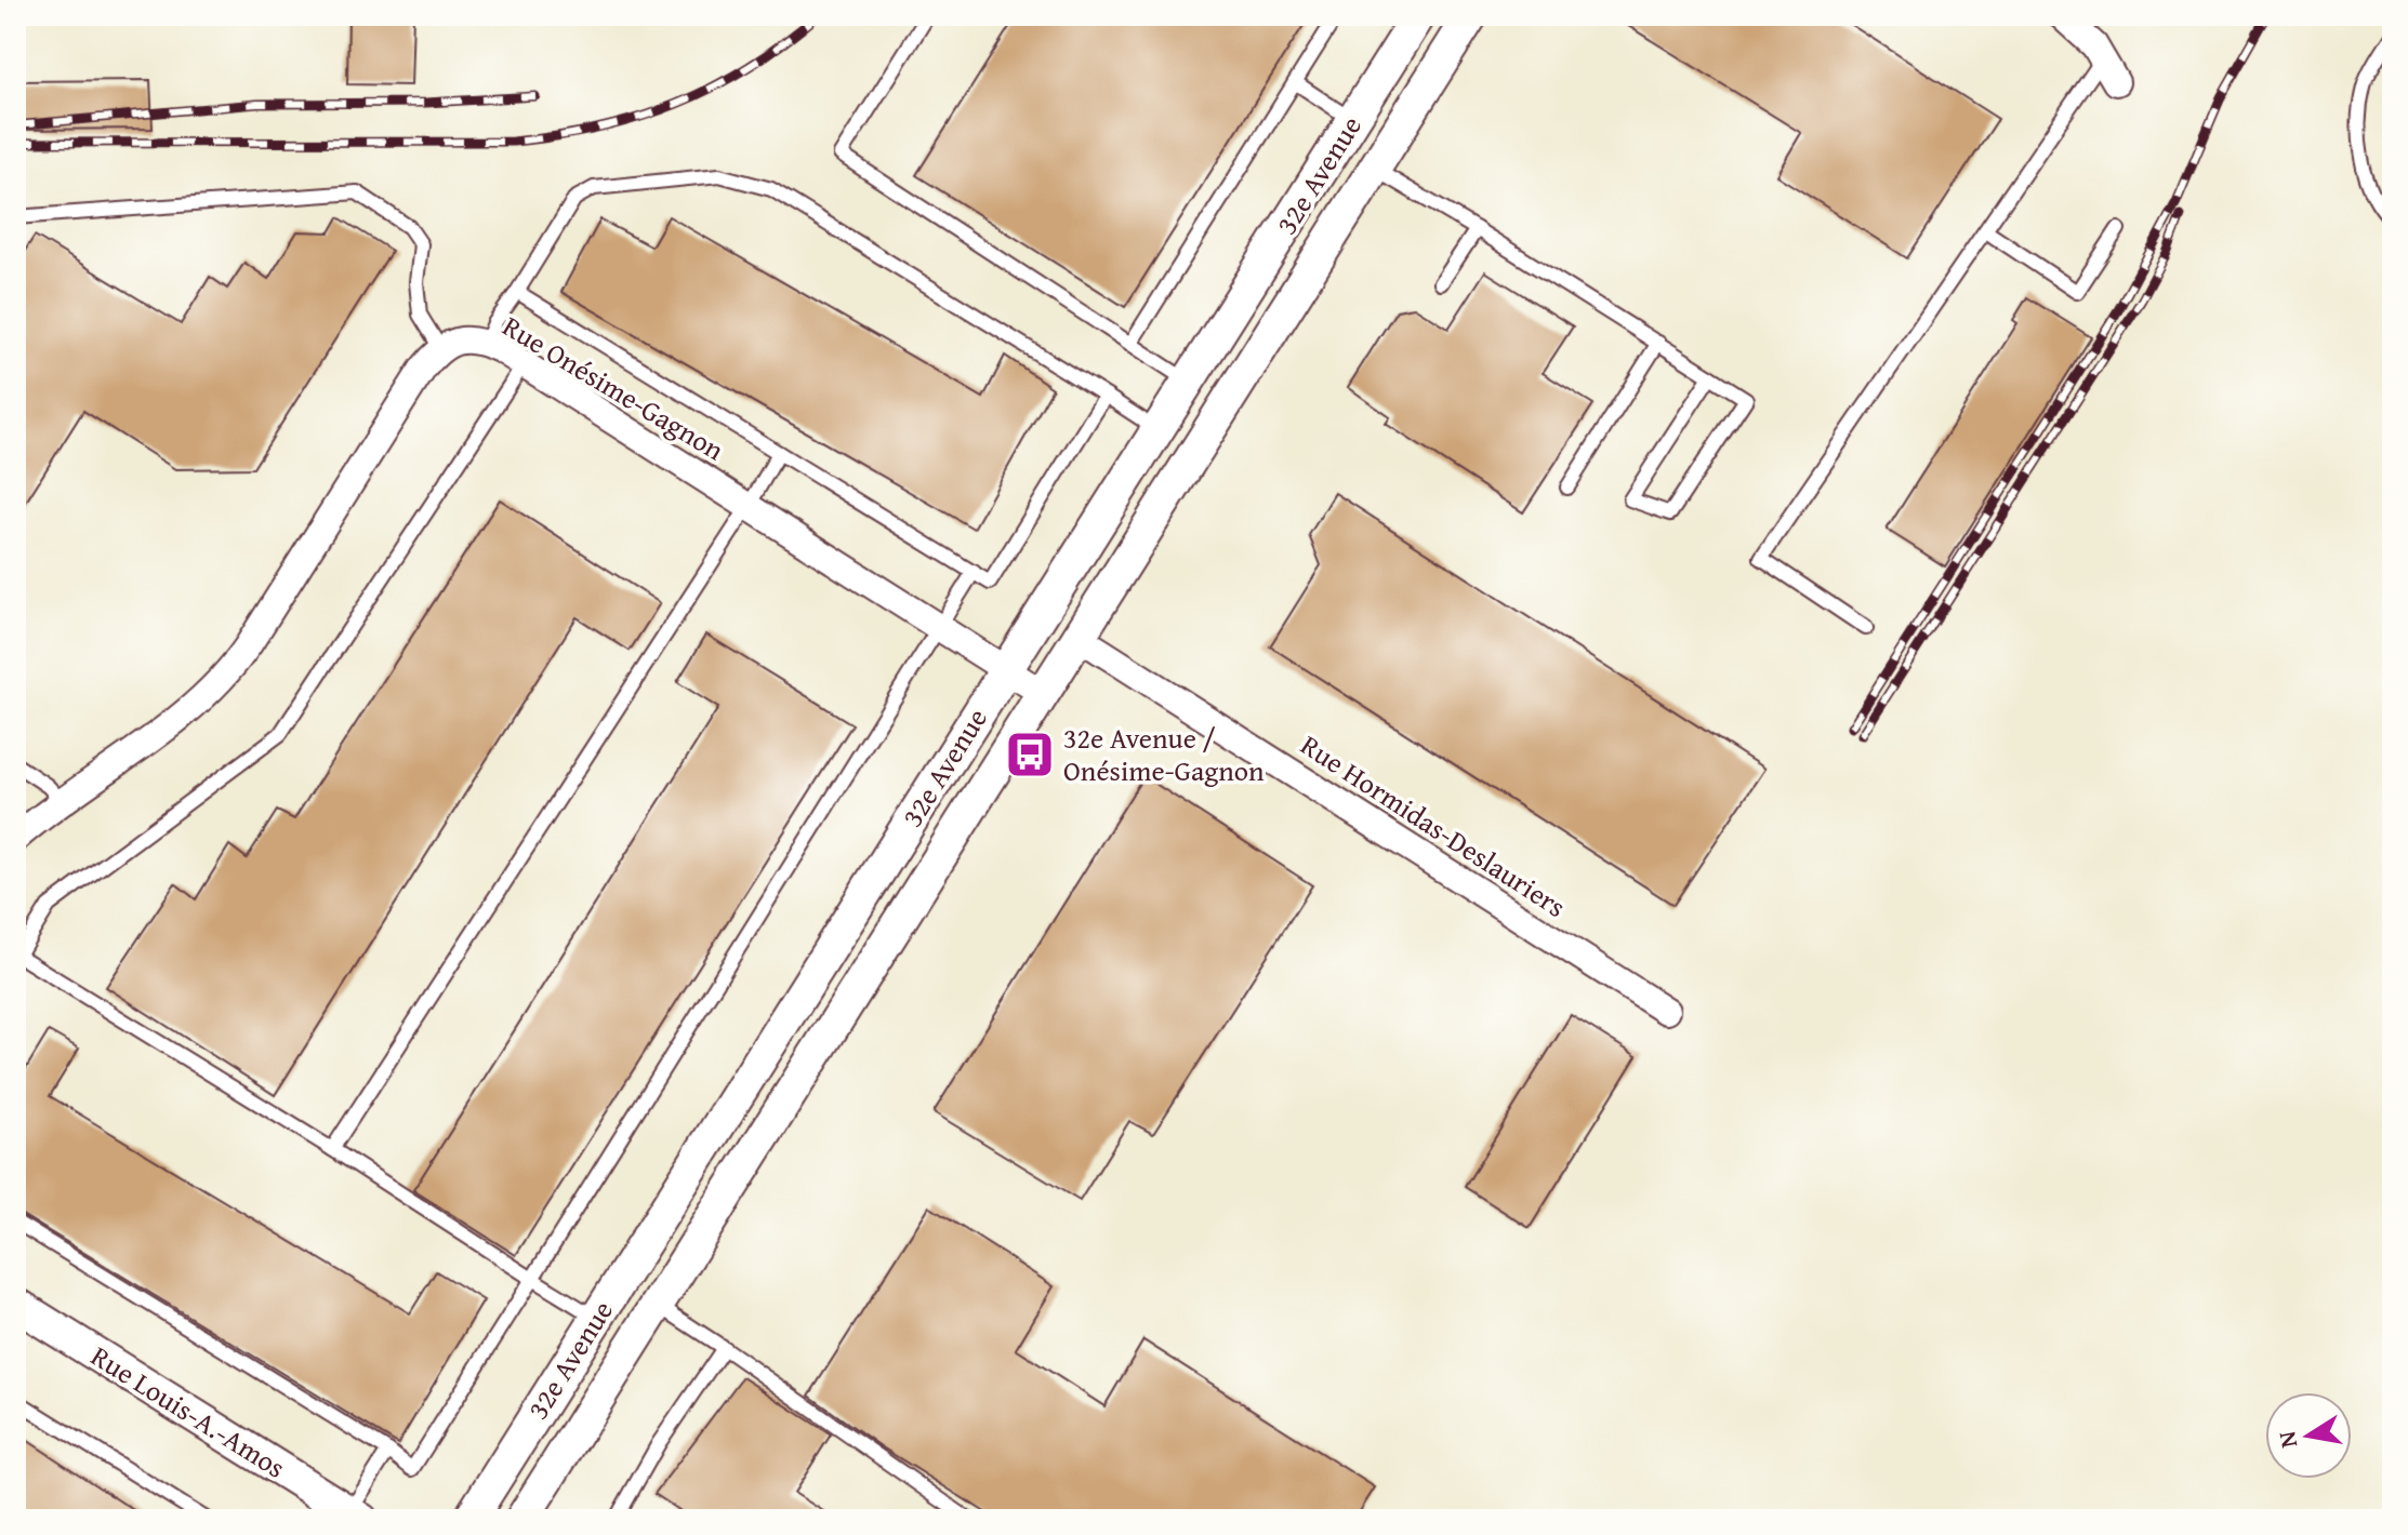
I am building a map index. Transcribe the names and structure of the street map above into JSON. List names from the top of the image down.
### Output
{
  "streets": {
    "street": [
      "32e Avenue",
      "Rue Onésime-Gagnon",
      "Rue Hormidas-Deslauriers",
      "Rue Louis-A.-Amos"
    ]
  },
  "crossings": [
    ["32e Avenue", "Rue Onésime-Gagnon"],
    ["32e Avenue", "Rue Hormidas-Deslauriers"]
  ],
  "places": {
    "bus stop": ["32e Avenue / Onésime-Gagnon"]
  },
  "north": "left"
}
